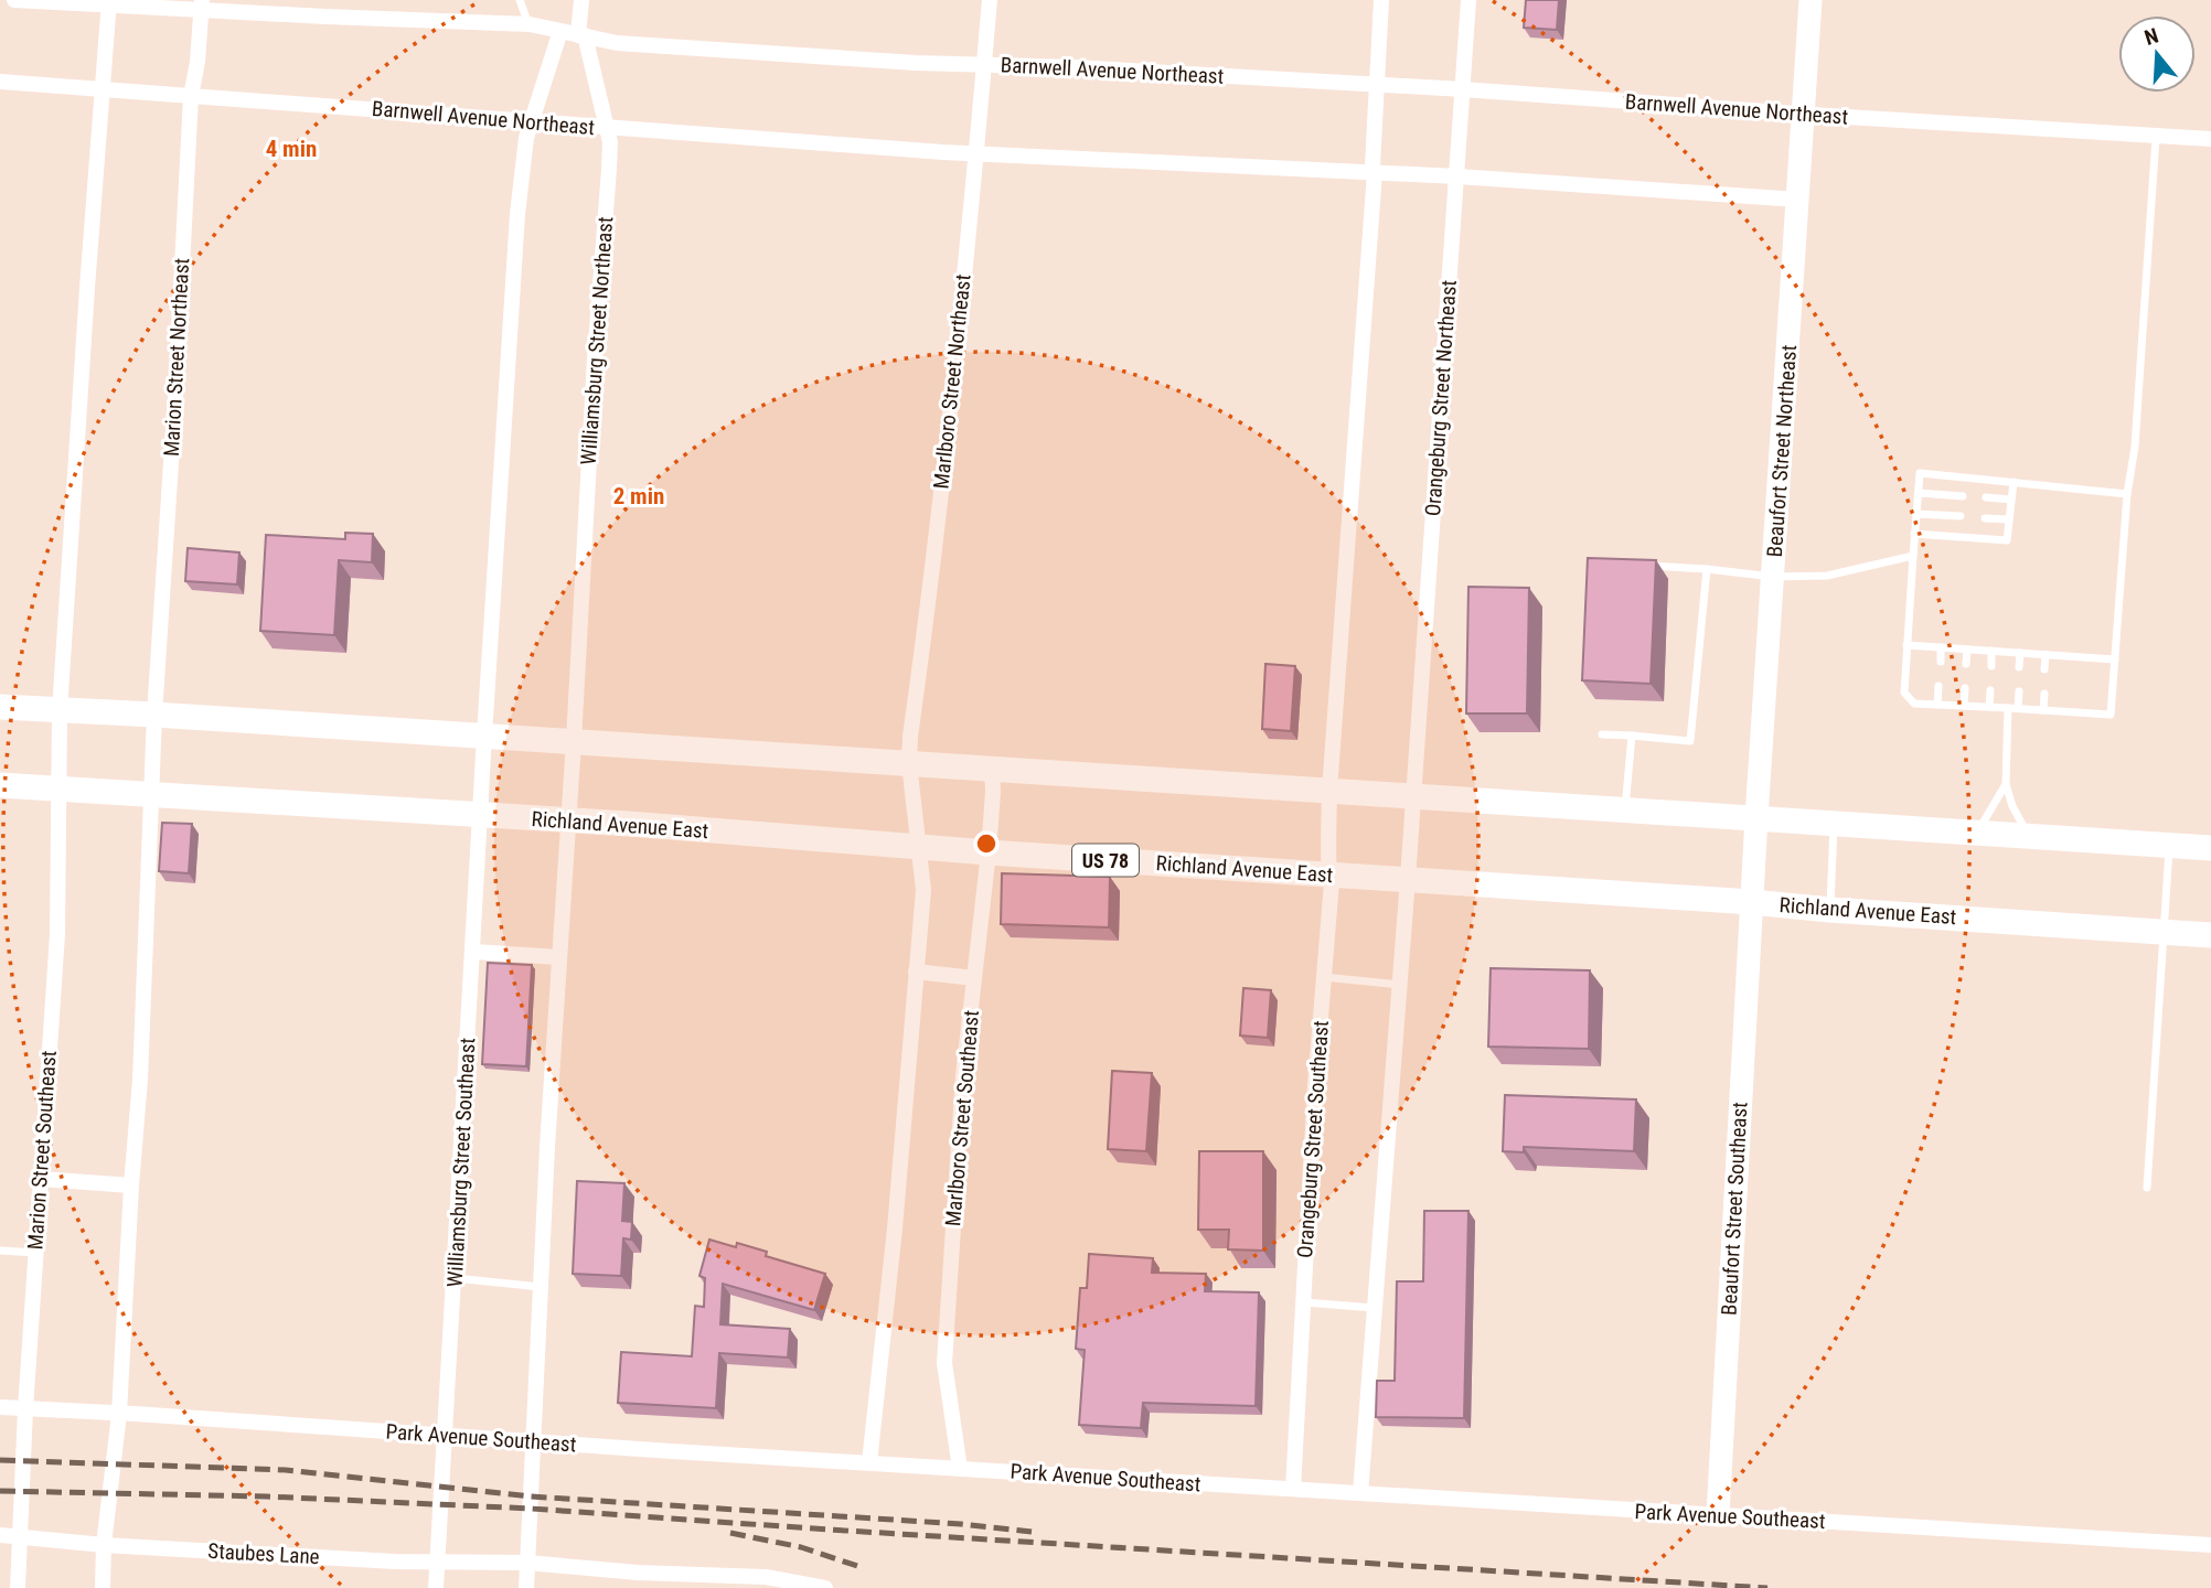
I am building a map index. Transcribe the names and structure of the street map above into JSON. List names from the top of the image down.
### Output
{
  "streets": {
    "main road": ["Richland Avenue East", "US 78"],
    "street": [
      "Barnwell Avenue Northeast",
      "Williamsburg Street Northeast",
      "Marion Street Northeast",
      "Marlboro Street Northeast",
      "Orangeburg Street Northeast",
      "Beaufort Street Northeast",
      "Marlboro Street Southeast",
      "Orangeburg Street Southeast",
      "Marion Street Southeast",
      "Williamsburg Street Southeast",
      "Beaufort Street Southeast",
      "Park Avenue Southeast",
      "Staubes Lane"
    ]
  },
  "crossings": [
    ["Barnwell Avenue Northeast", "Williamsburg Street Northeast"],
    ["Barnwell Avenue Northeast", "Marion Street Northeast"],
    ["Barnwell Avenue Northeast", "Marlboro Street Northeast"],
    ["Barnwell Avenue Northeast", "Orangeburg Street Northeast"],
    ["Barnwell Avenue Northeast", "Beaufort Street Northeast"],
    ["Orangeburg Street Northeast", "Richland Avenue East"],
    ["Beaufort Street Northeast", "Richland Avenue East"],
    ["Beaufort Street Northeast", "Beaufort Street Southeast"],
    ["Richland Avenue East", "Marlboro Street Southeast"],
    ["Richland Avenue East", "Orangeburg Street Southeast"],
    ["Richland Avenue East", "Marion Street Southeast"],
    ["Richland Avenue East", "Williamsburg Street Southeast"],
    ["Richland Avenue East", "Beaufort Street Southeast"],
    ["Marlboro Street Southeast", "Park Avenue Southeast"],
    ["Orangeburg Street Southeast", "Park Avenue Southeast"],
    ["Marion Street Southeast", "Park Avenue Southeast"],
    ["Marion Street Southeast", "Staubes Lane"],
    ["Williamsburg Street Southeast", "Park Avenue Southeast"],
    ["Williamsburg Street Southeast", "Staubes Lane"],
    ["Beaufort Street Southeast", "Park Avenue Southeast"]
  ],
  "north": "top",
  "rings": ["4 min", "2 min"]
}
